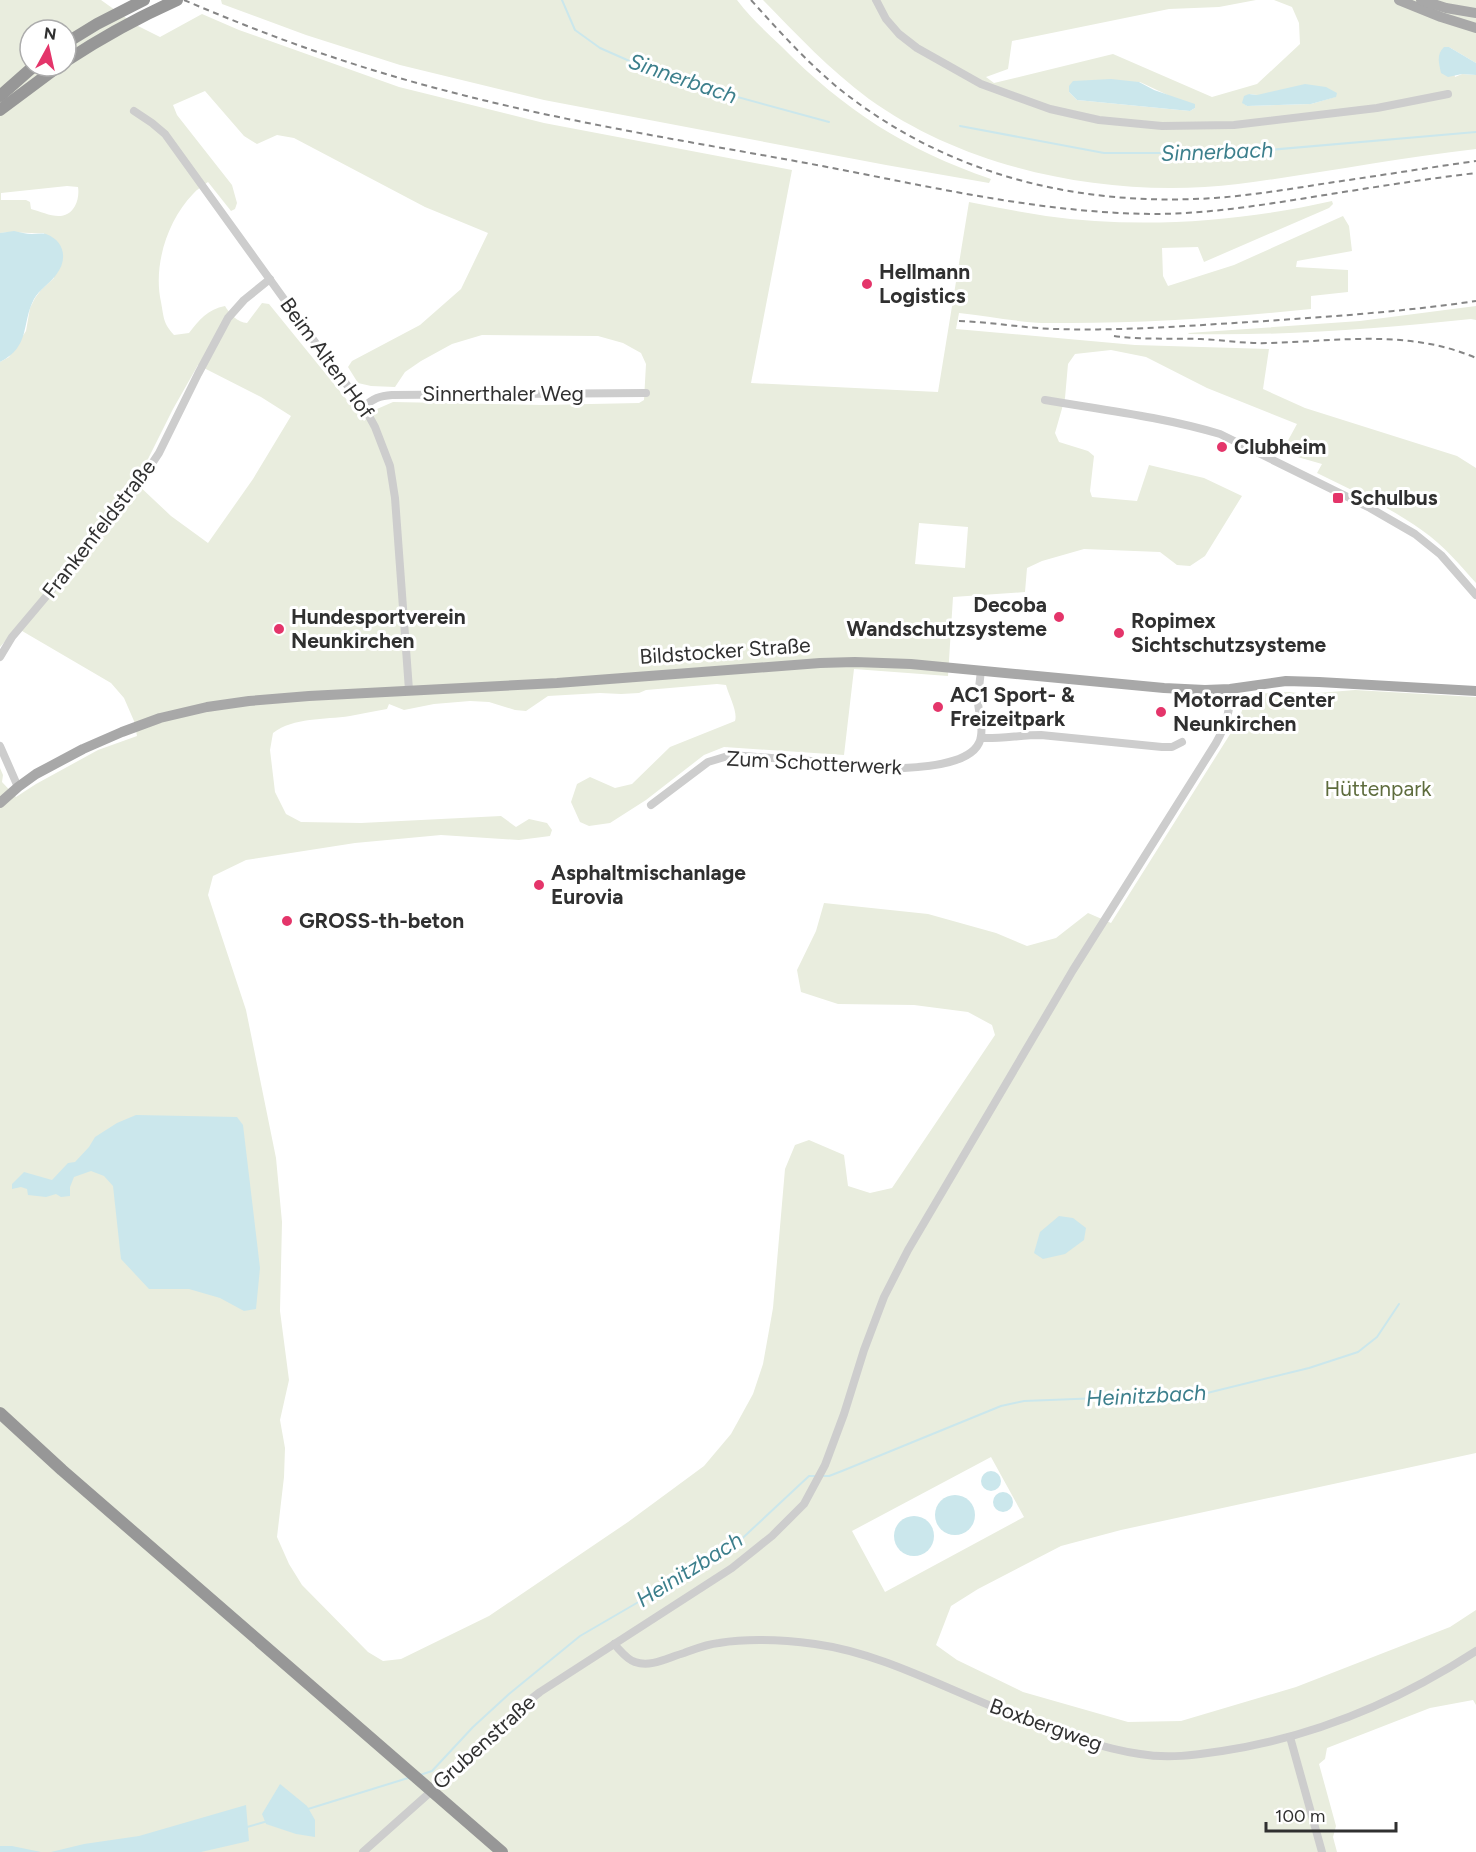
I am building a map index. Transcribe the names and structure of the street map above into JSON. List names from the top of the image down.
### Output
{
  "streets": {
    "main road": ["Bildstocker Straße"],
    "street": [
      "Beim Alten Hof",
      "Sinnerthaler Weg",
      "Frankenfeldstraße",
      "Zum Schotterwerk",
      "Boxbergweg",
      "Grubenstraße"
    ]
  },
  "crossings": [
    ["Beim Alten Hof", "Sinnerthaler Weg"],
    ["Beim Alten Hof", "Frankenfeldstraße"],
    ["Beim Alten Hof", "Bildstocker Straße"],
    ["Bildstocker Straße", "Grubenstraße"],
    ["Boxbergweg", "Grubenstraße"]
  ],
  "water": ["Sinnerbach", "Heinitzbach"],
  "parks": ["Hüttenpark"],
  "places": {
    "other": [
      "Hellmann Logistics",
      "Clubheim",
      "Decoba Wandschutzsysteme",
      "Hundesportverein Neunkirchen",
      "Ropimex Sichtschutzsysteme",
      "AC1 Sport- & Freizeitpark",
      "Motorrad Center Neunkirchen",
      "Asphaltmischanlage Eurovia",
      "GROSS-th-beton"
    ],
    "transit": ["Schulbus"]
  },
  "scale_bar": "100 m",
  "north": "top"
}
